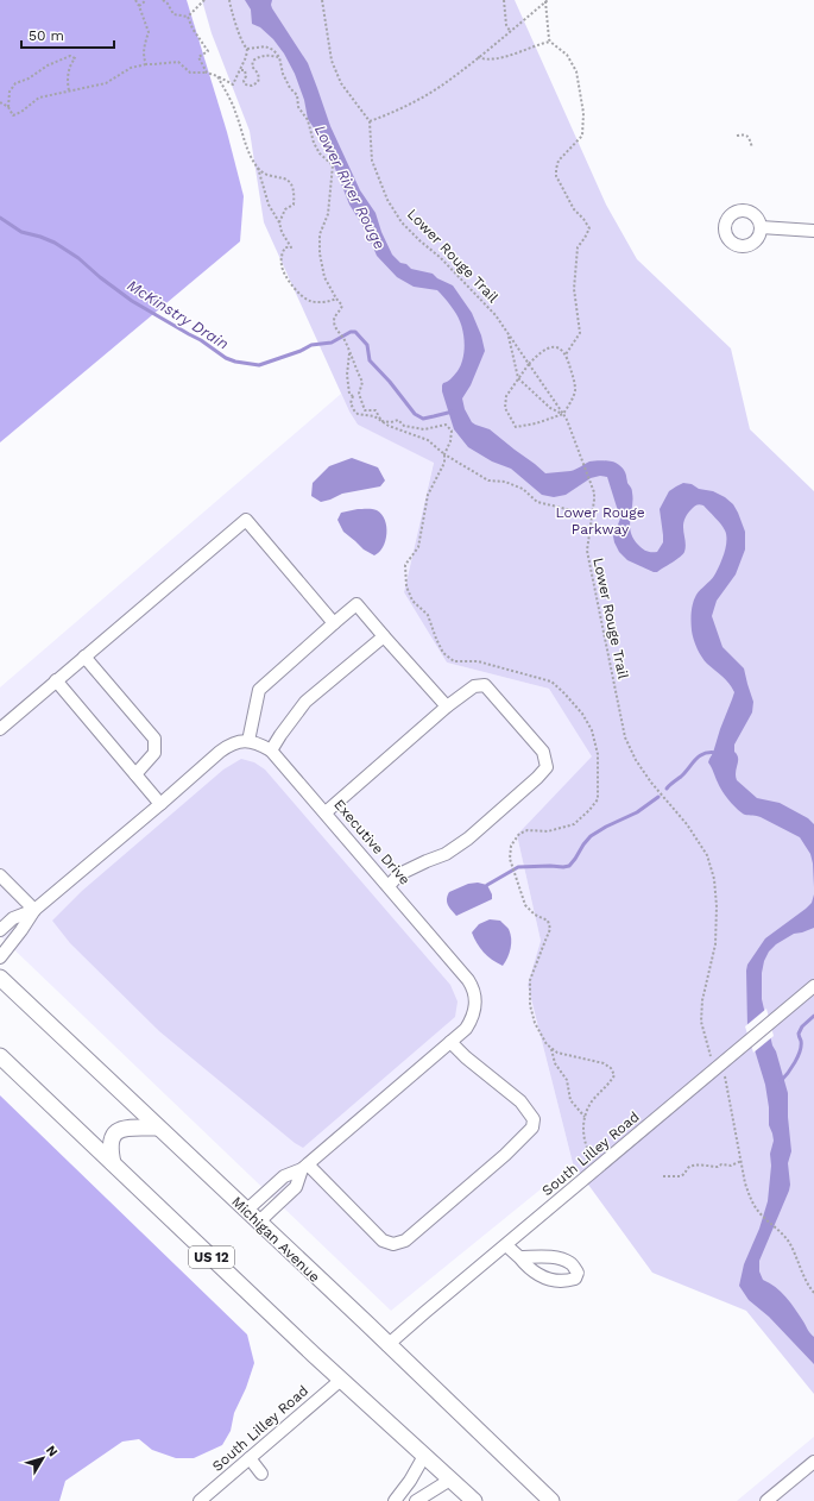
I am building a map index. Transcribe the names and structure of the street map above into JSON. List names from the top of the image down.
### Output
{
  "streets": {
    "main road": ["Michigan Avenue", "US 12"],
    "street": ["Executive Drive", "South Lilley Road"],
    "path": ["Lower Rouge Trail"]
  },
  "crossings": [
    ["Executive Drive", "Michigan Avenue"],
    ["South Lilley Road", "Michigan Avenue"],
    ["South Lilley Road", "US 12"]
  ],
  "water": ["Lower River Rouge", "McKinstry Drain"],
  "parks": ["Lower Rouge Parkway"],
  "scale_bar": "50 m",
  "north": "top right"
}
